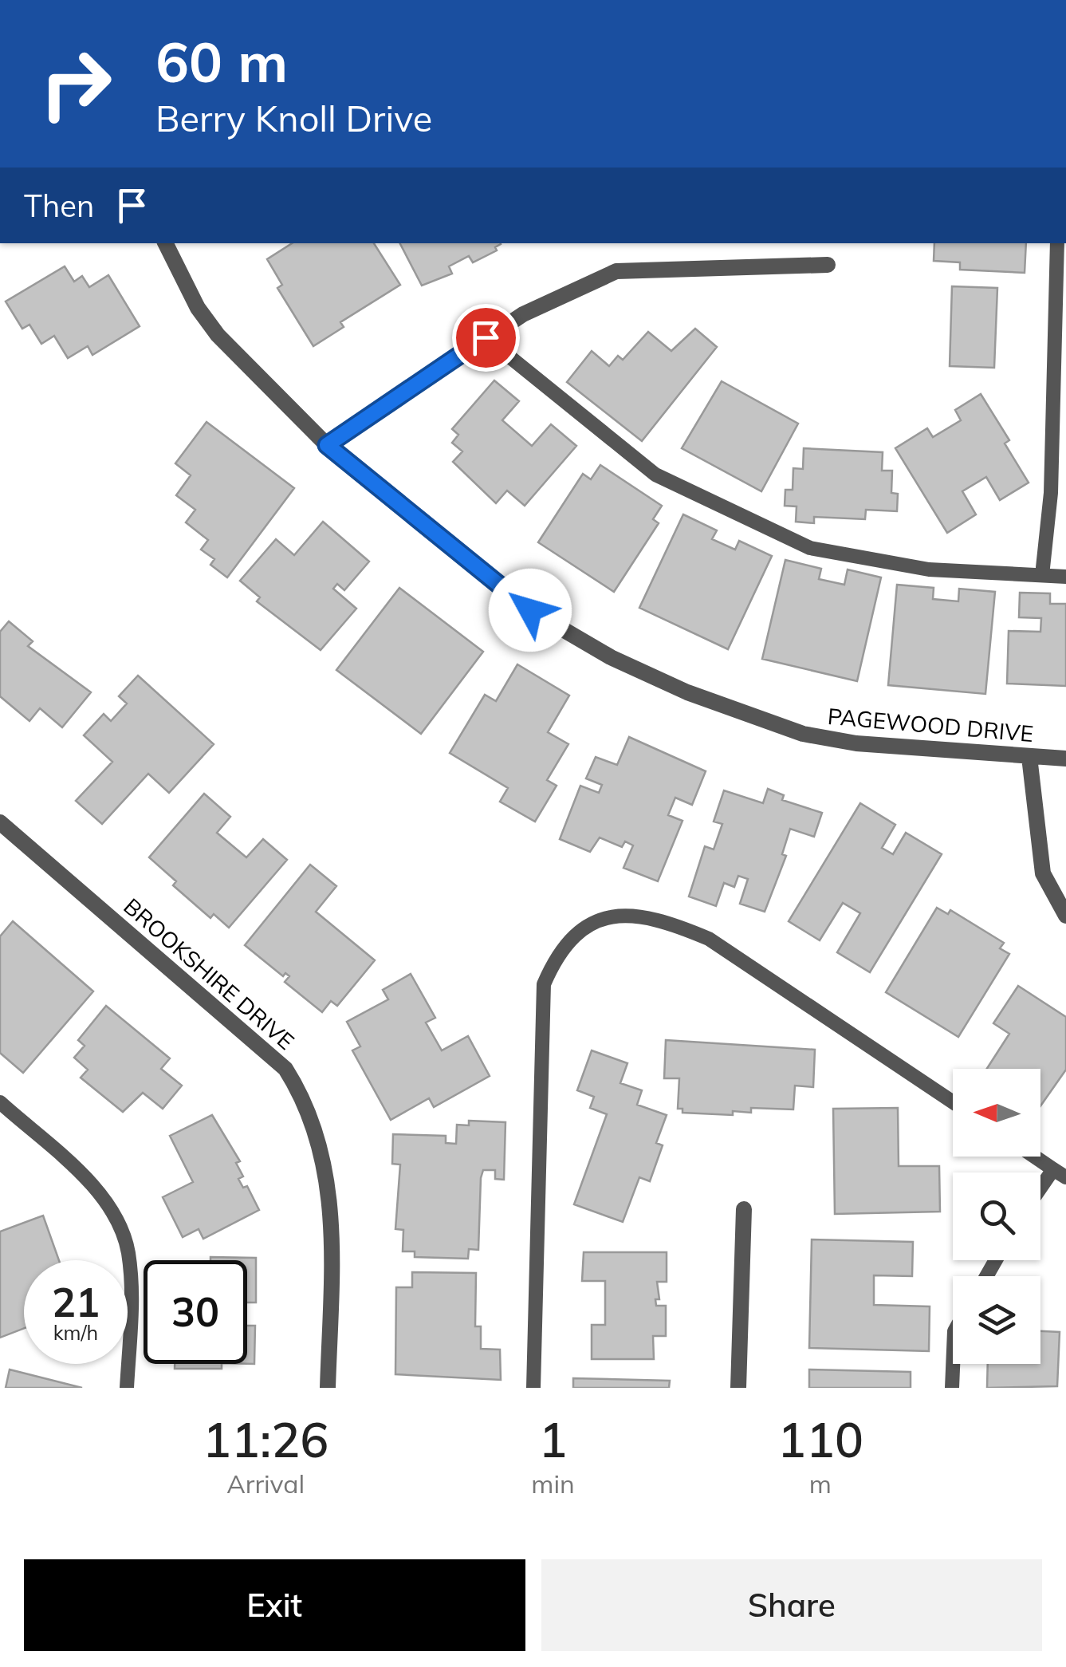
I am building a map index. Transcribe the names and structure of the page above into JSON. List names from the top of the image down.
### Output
{
  "streets": {
    "street": ["PAGEWOOD DRIVE", "BROOKSHIRE DRIVE"]
  },
  "north": "left",
  "page": {
    "turn": ["60 m", "Berry Knoll Drive"],
    "then": "Then",
    "speed": "21 km/h",
    "limit": "30",
    "eta": [
      "11:26",
      "Arrival",
      "1",
      "min",
      "110",
      "m"
    ],
    "buttons": ["Exit", "Share"]
  }
}
